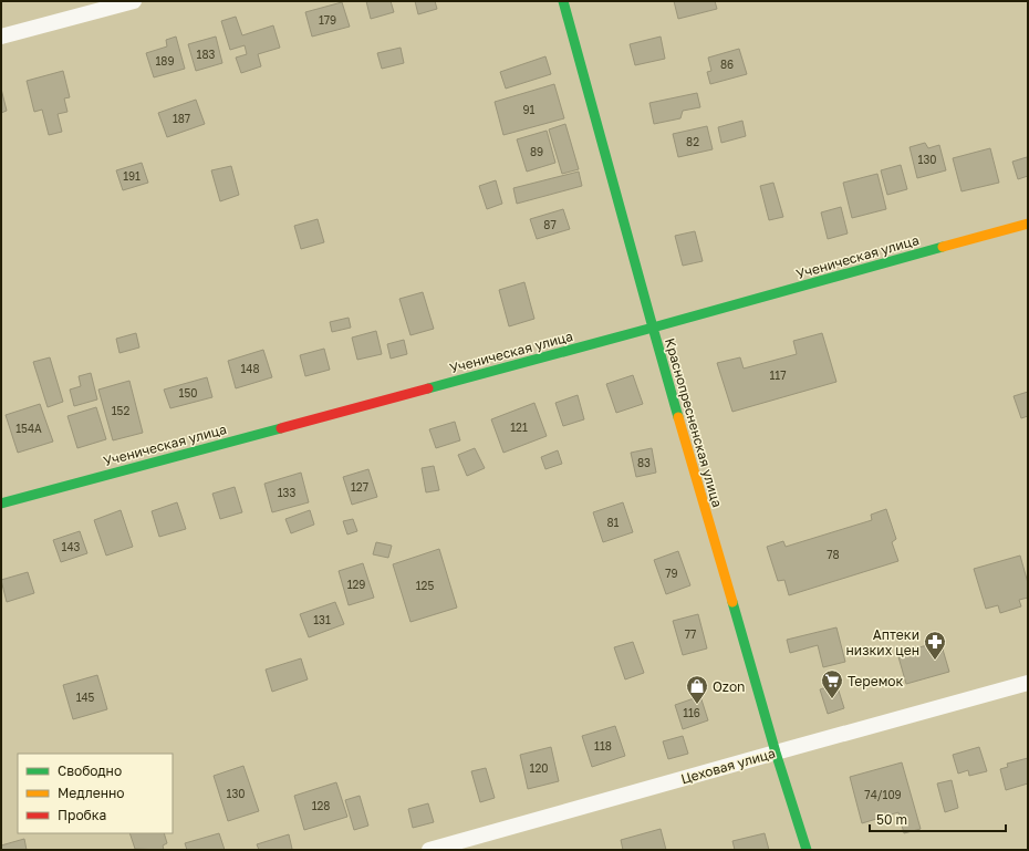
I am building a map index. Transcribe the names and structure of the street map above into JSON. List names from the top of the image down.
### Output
{
  "streets": {
    "street": ["Ученическая улица", "Краснопресненская улица", "Цеховая улица"]
  },
  "crossings": [
    ["Ученическая улица", "Краснопресненская улица"],
    ["Краснопресненская улица", "Цеховая улица"]
  ],
  "places": {
    "pharmacy": ["Аптеки низких цен"],
    "supermarket": ["Теремок"],
    "shop": ["Ozon"]
  },
  "house_numbers": [
    "179",
    "183",
    "189",
    "86",
    "91",
    "187",
    "82",
    "89",
    "130",
    "191",
    "87",
    "148",
    "117",
    "150",
    "152",
    "121",
    "154А",
    "83",
    "127",
    "133",
    "81",
    "143",
    "78",
    "79",
    "129",
    "125",
    "131",
    "77",
    "145",
    "116",
    "118",
    "120",
    "130",
    "74/109",
    "128"
  ],
  "legend": ["Свободно", "Медленно", "Пробка"],
  "scale_bar": "50 m"
}
